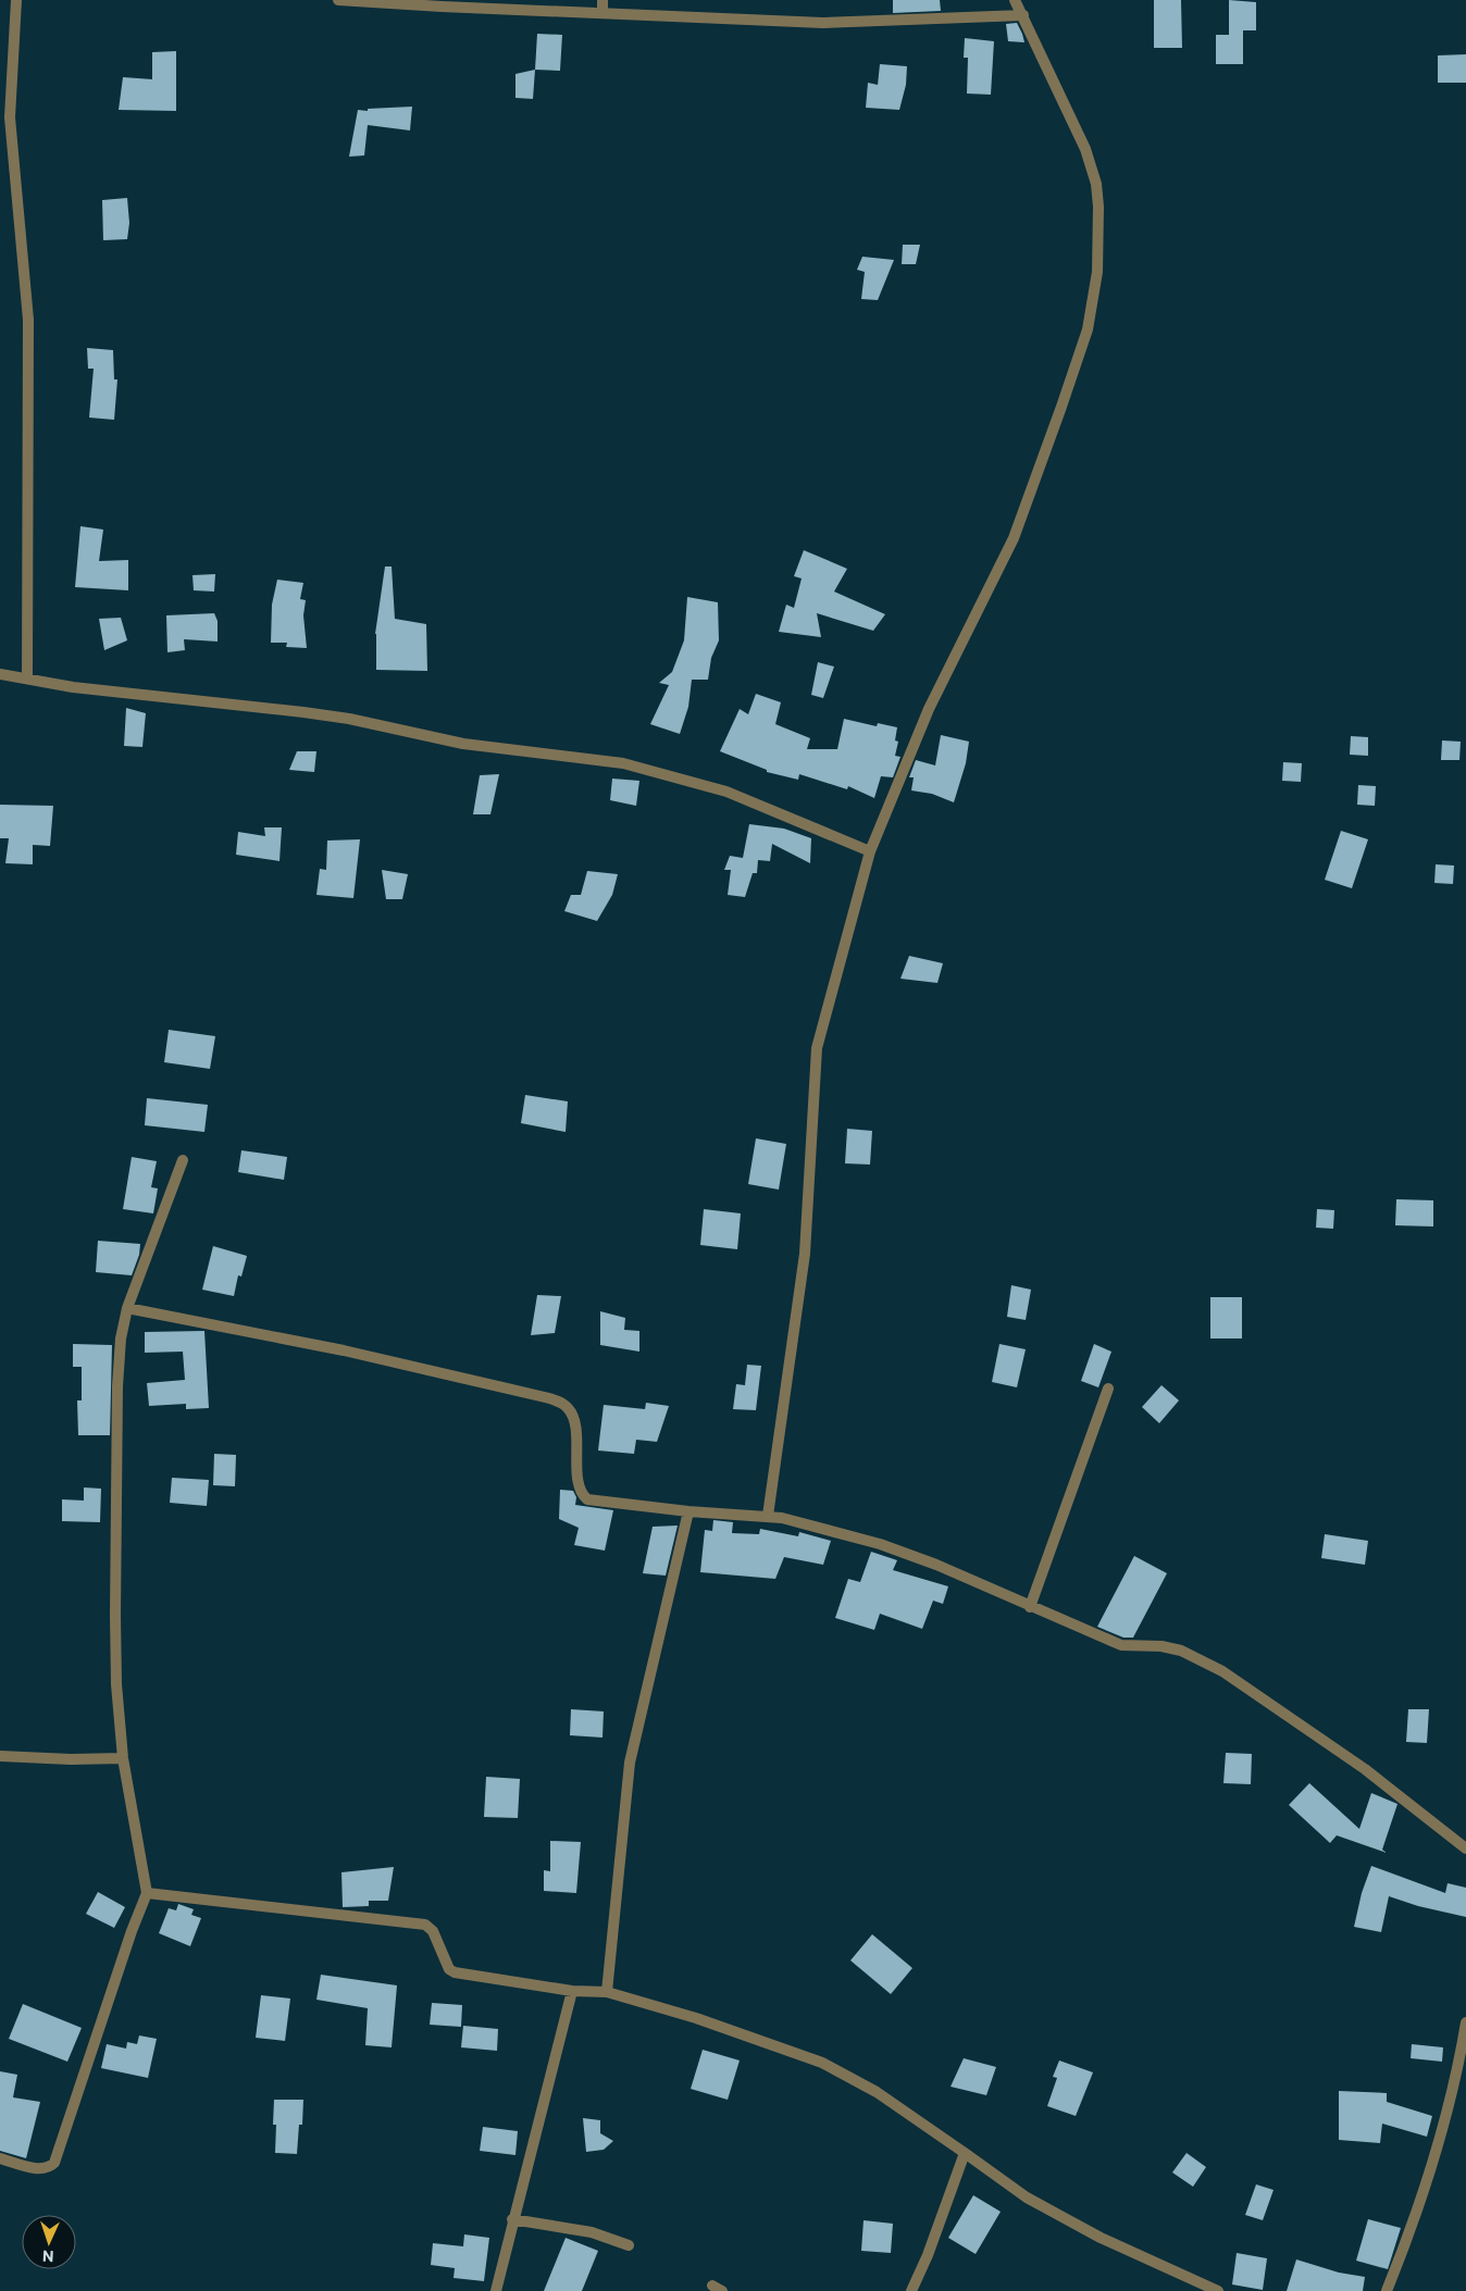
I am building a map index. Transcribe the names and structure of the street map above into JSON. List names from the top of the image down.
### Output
{
  "north": "bottom"
}
